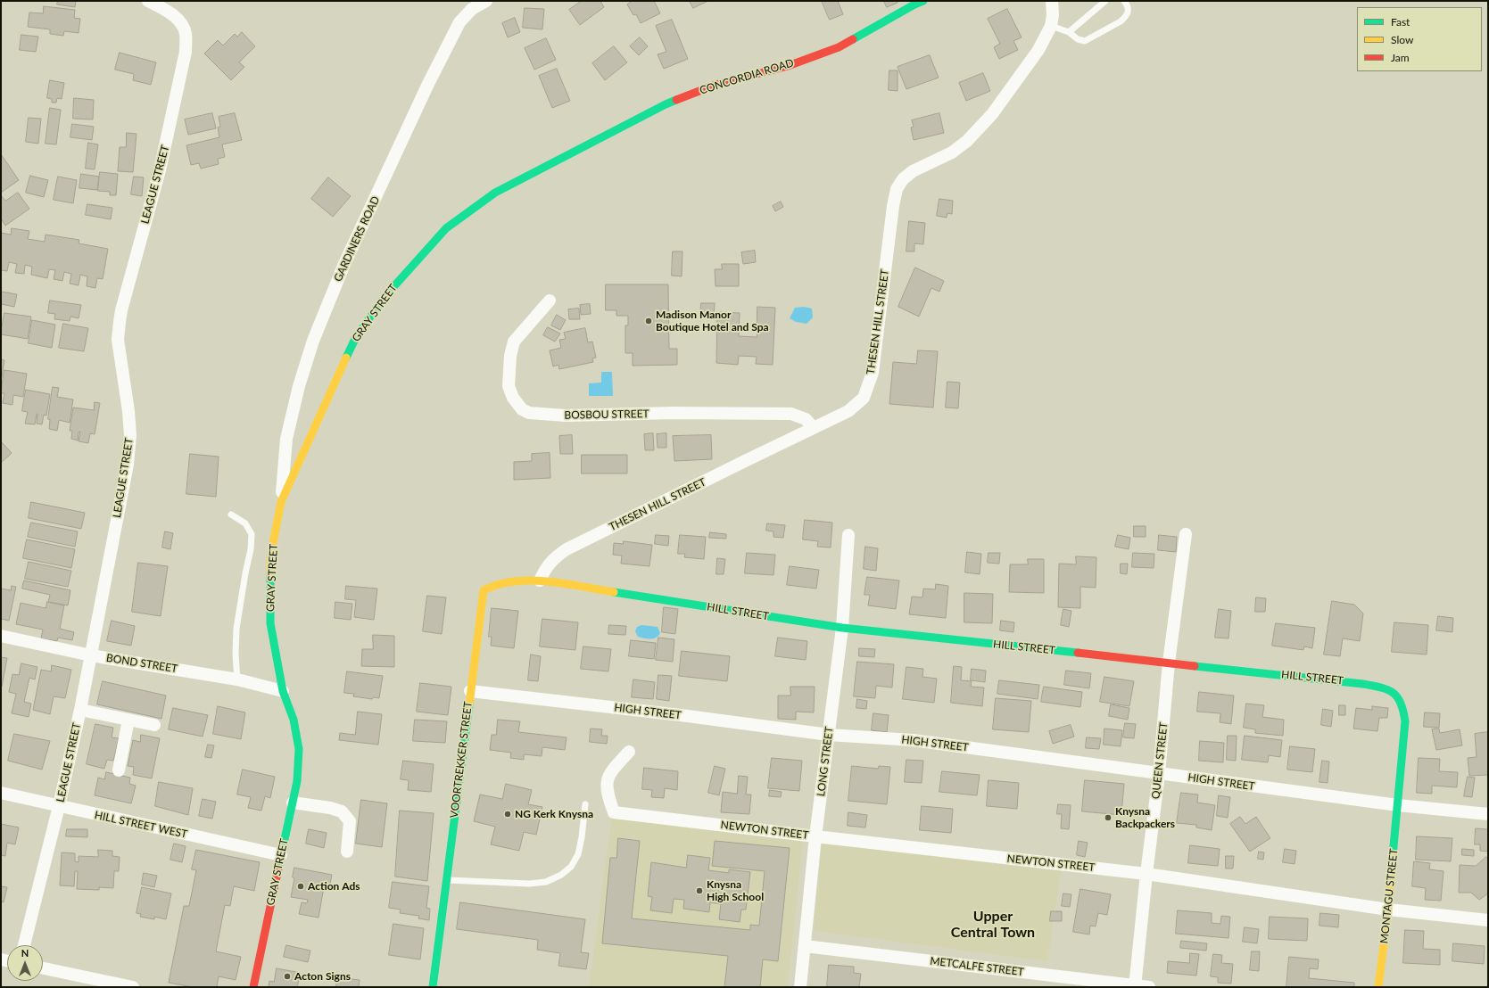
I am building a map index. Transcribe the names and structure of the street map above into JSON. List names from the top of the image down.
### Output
{
  "streets": {
    "street": [
      "CONCORDIA ROAD",
      "LEAGUE STREET",
      "GARDINERS ROAD",
      "GRAY STREET",
      "THESEN HILL STREET",
      "BOSBOU STREET",
      "HILL STREET",
      "BOND STREET",
      "HIGH STREET",
      "VOORTREKKER STREET",
      "QUEEN STREET",
      "LONG STREET",
      "HILL STREET WEST",
      "NEWTON STREET",
      "MONTAGU STREET",
      "METCALFE STREET"
    ]
  },
  "crossings": [
    ["CONCORDIA ROAD", "GRAY STREET"],
    ["LEAGUE STREET", "BOND STREET"],
    ["LEAGUE STREET", "HILL STREET WEST"],
    ["GARDINERS ROAD", "GRAY STREET"],
    ["GRAY STREET", "BOND STREET"],
    ["GRAY STREET", "HILL STREET WEST"],
    ["THESEN HILL STREET", "BOSBOU STREET"],
    ["THESEN HILL STREET", "HILL STREET"],
    ["THESEN HILL STREET", "VOORTREKKER STREET"],
    ["HILL STREET", "HIGH STREET"],
    ["HILL STREET", "VOORTREKKER STREET"],
    ["HILL STREET", "QUEEN STREET"],
    ["HILL STREET", "LONG STREET"],
    ["HILL STREET", "MONTAGU STREET"],
    ["HIGH STREET", "VOORTREKKER STREET"],
    ["HIGH STREET", "QUEEN STREET"],
    ["HIGH STREET", "LONG STREET"],
    ["HIGH STREET", "MONTAGU STREET"],
    ["QUEEN STREET", "NEWTON STREET"],
    ["QUEEN STREET", "METCALFE STREET"],
    ["LONG STREET", "NEWTON STREET"],
    ["LONG STREET", "METCALFE STREET"],
    ["NEWTON STREET", "MONTAGU STREET"]
  ],
  "districts": ["Upper Central Town"],
  "places": [
    "Madison Manor Boutique Hotel and Spa",
    "NG Kerk Knysna",
    "Knysna Backpackers",
    "Action Ads",
    "Knysna High School",
    "Acton Signs"
  ],
  "legend": ["Fast", "Slow", "Jam"],
  "north": "top"
}
